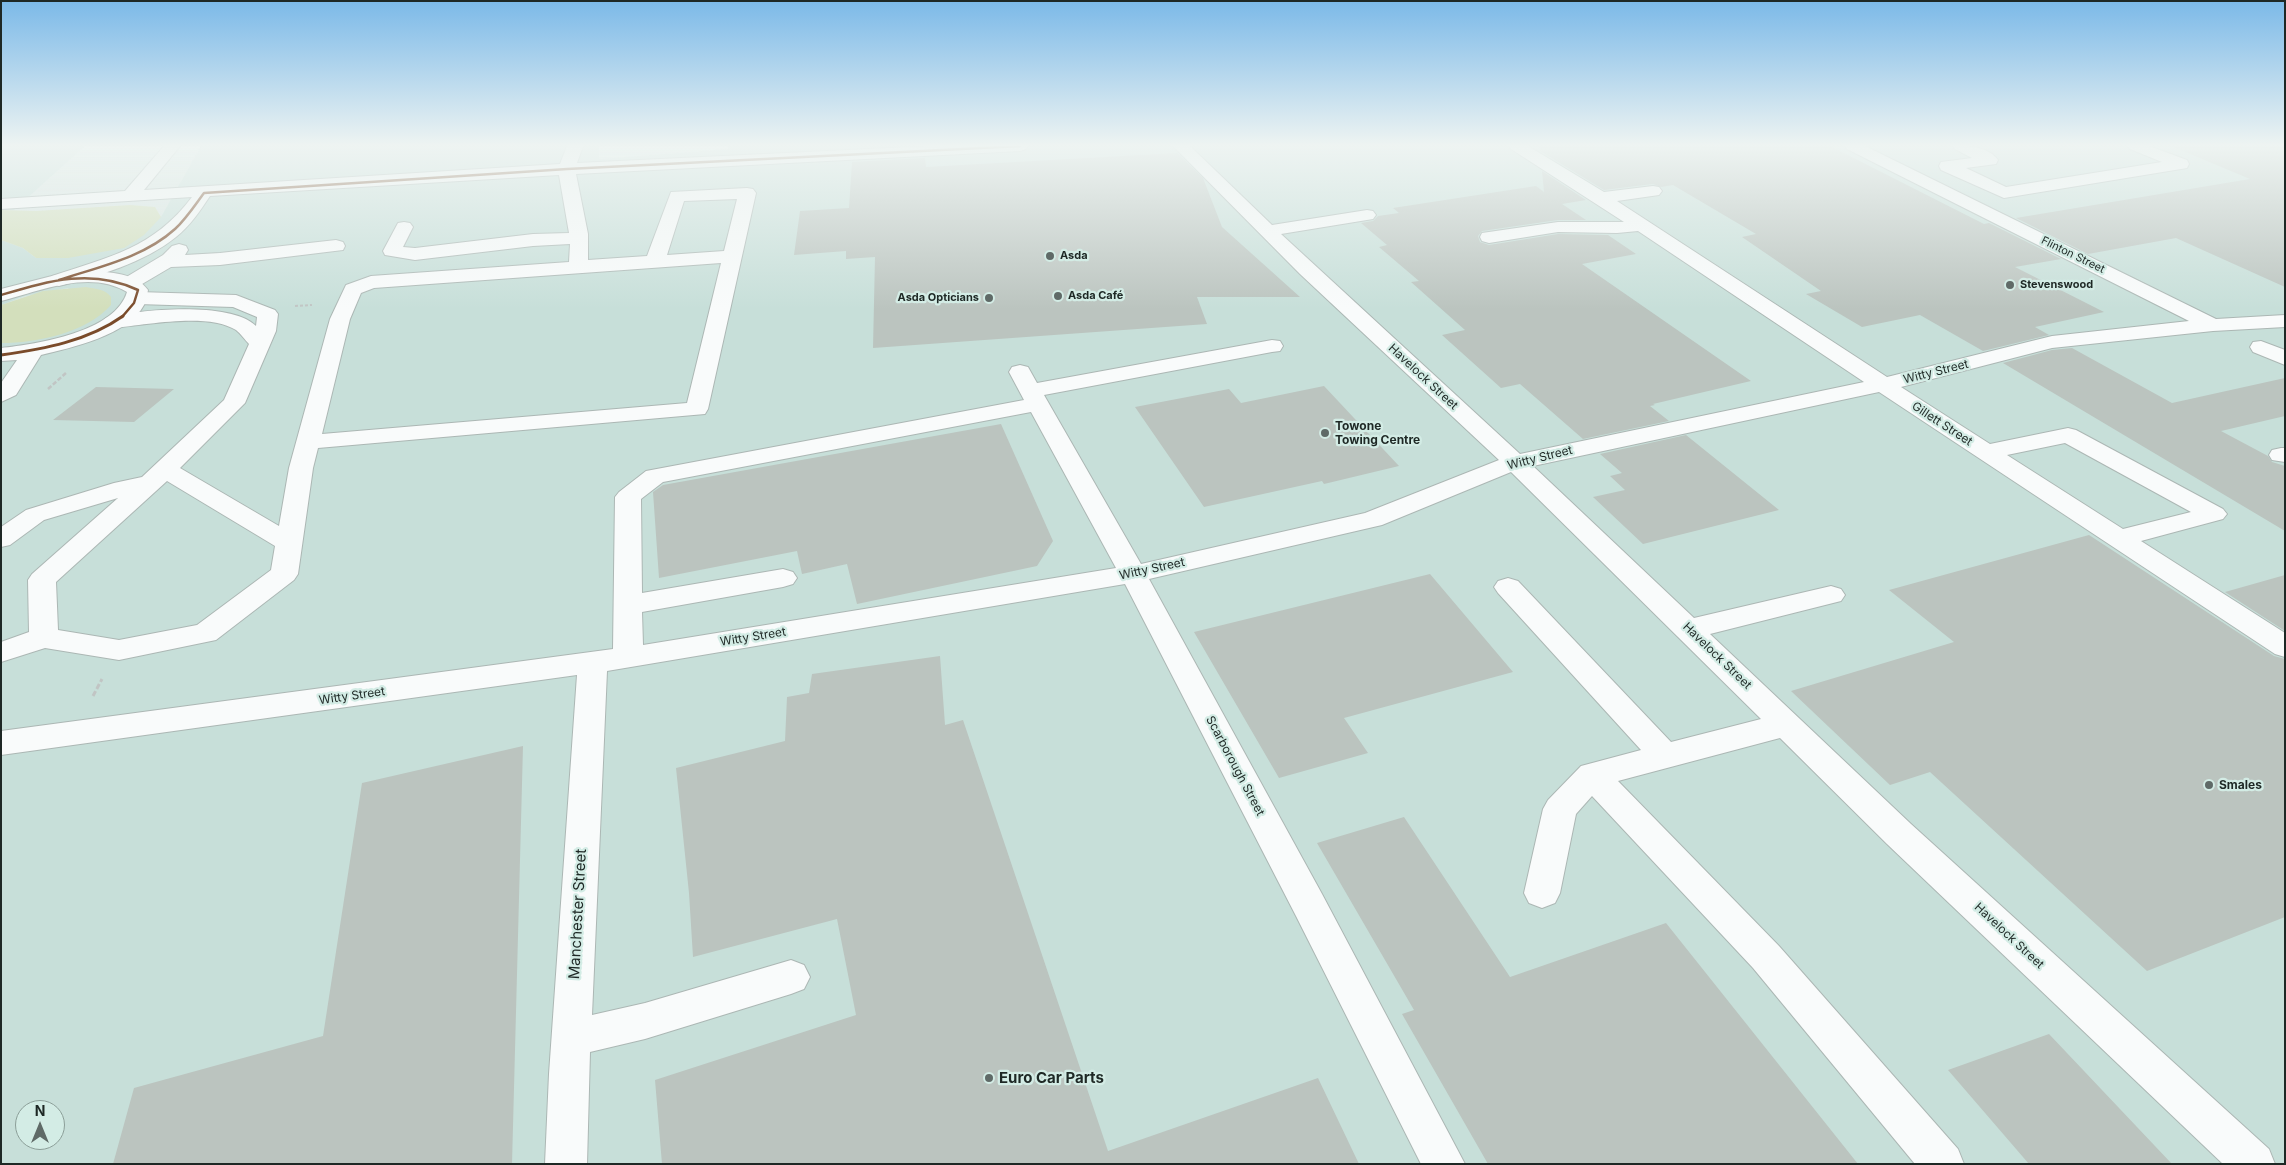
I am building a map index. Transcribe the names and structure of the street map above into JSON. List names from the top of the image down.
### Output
{
  "streets": {
    "street": [
      "Flinton Street",
      "Witty Street",
      "Havelock Street",
      "Gillett Street",
      "Scarborough Street",
      "Manchester Street"
    ]
  },
  "crossings": [
    ["Flinton Street", "Witty Street"],
    ["Witty Street", "Havelock Street"],
    ["Witty Street", "Gillett Street"],
    ["Witty Street", "Scarborough Street"],
    ["Witty Street", "Manchester Street"]
  ],
  "places": [
    "Asda",
    "Stevenswood",
    "Asda Café",
    "Asda Opticians",
    "Towone Towing Centre",
    "Smales",
    "Euro Car Parts"
  ],
  "north": "top"
}
